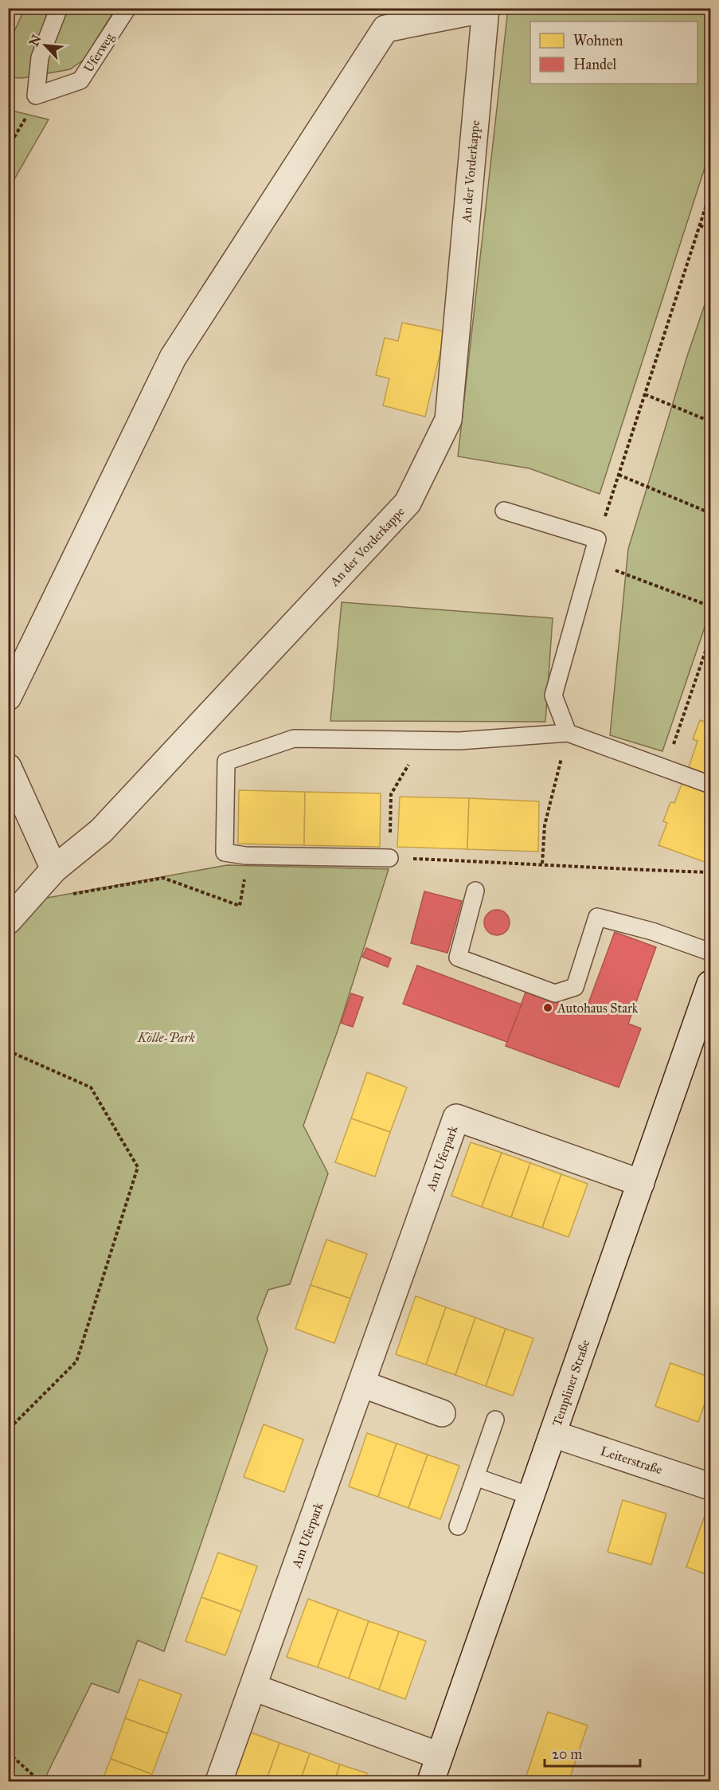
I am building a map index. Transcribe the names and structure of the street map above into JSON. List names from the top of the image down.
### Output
{
  "streets": {
    "street": [
      "An der Vorderkappe",
      "Am Uferpark",
      "Templiner Straße",
      "Leiterstraße"
    ],
    "lane": ["Uferweg"]
  },
  "crossings": [
    ["Am Uferpark", "Templiner Straße"],
    ["Templiner Straße", "Leiterstraße"]
  ],
  "parks": ["Kölle-Park"],
  "places": ["Autohaus Stark"],
  "legend": ["Wohnen", "Handel"],
  "scale_bar": "20 m",
  "north": "top left"
}
